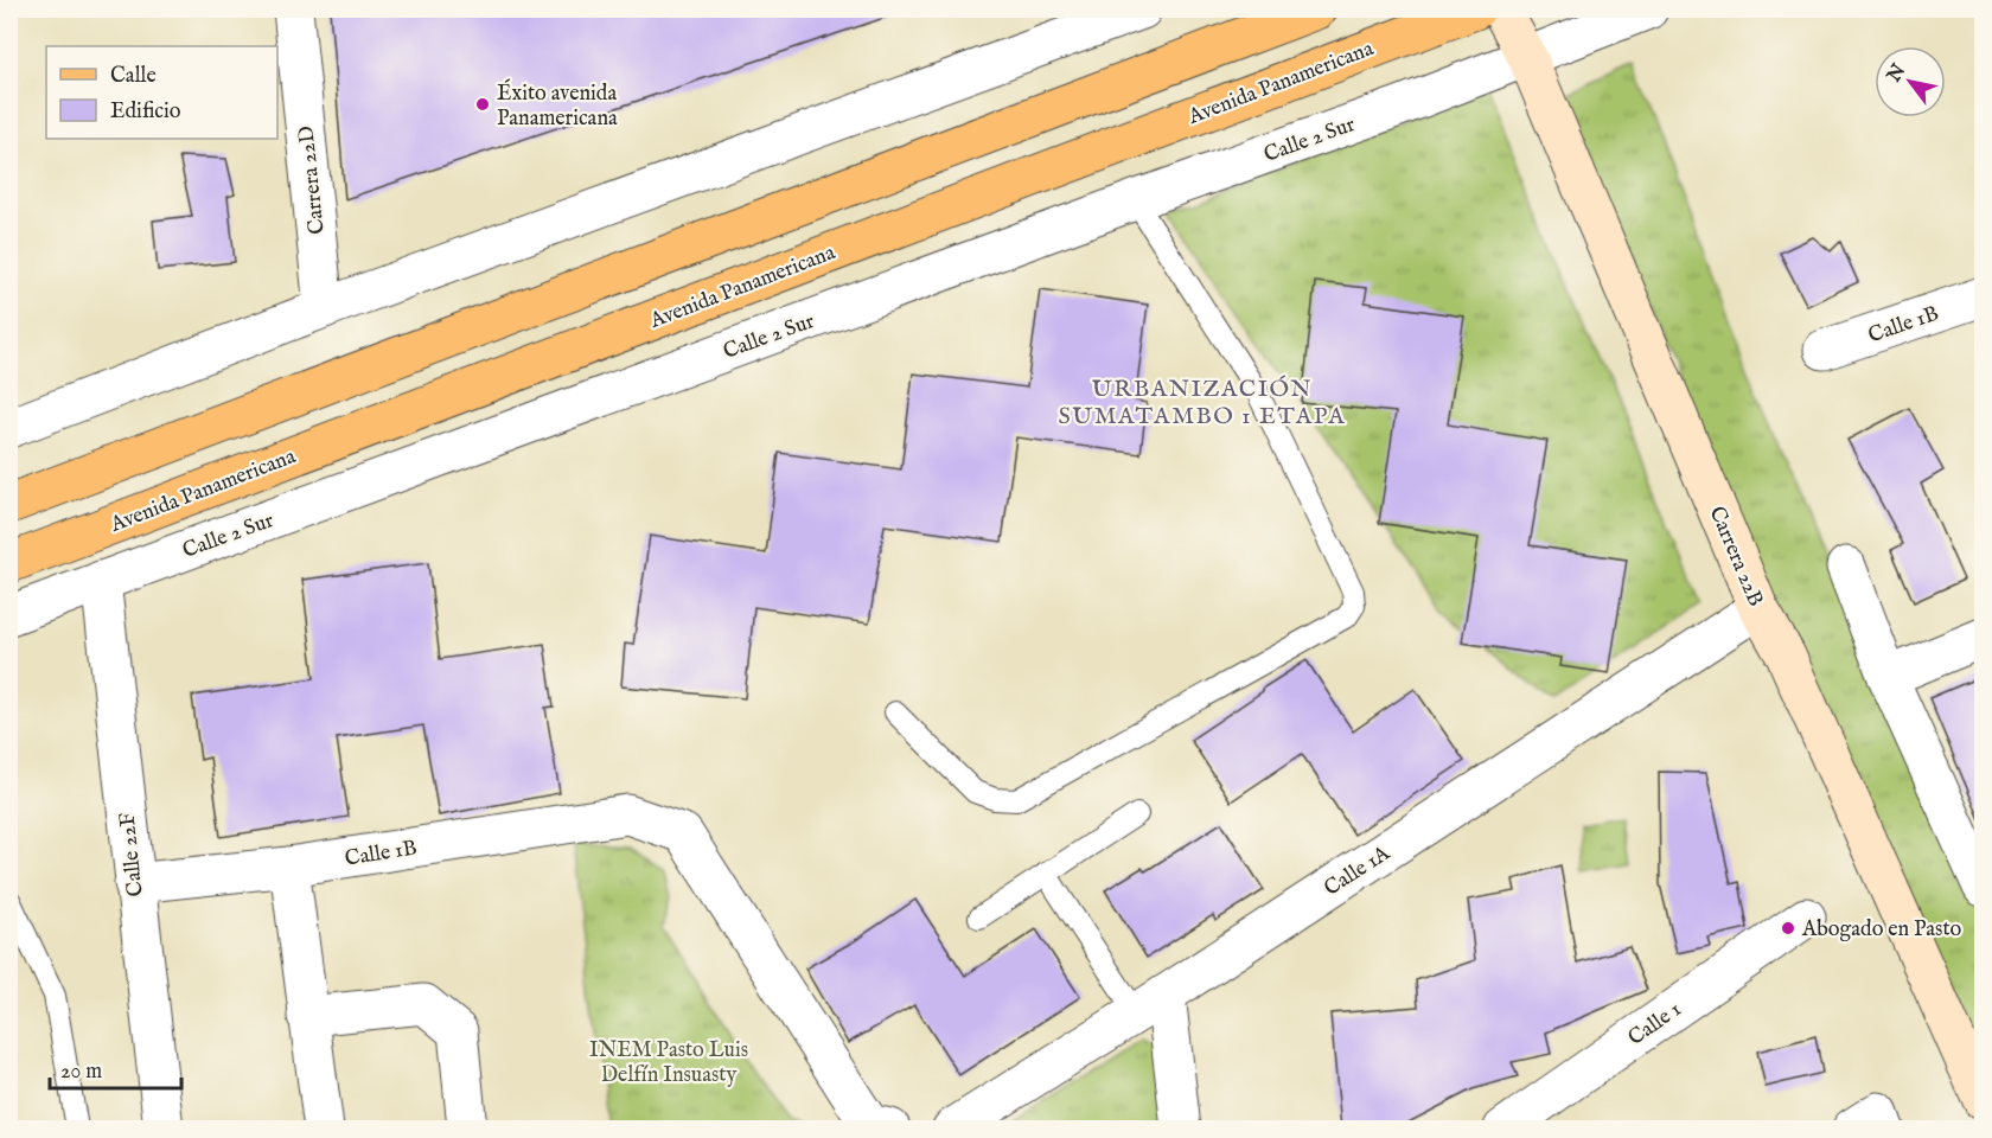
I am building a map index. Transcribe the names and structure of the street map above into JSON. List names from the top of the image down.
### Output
{
  "streets": {
    "main road": ["Avenida Panamericana"],
    "street": [
      "Calle 2 Sur",
      "Carrera 22D",
      "Calle 1B",
      "Carrera 22B",
      "Calle 22F",
      "Calle 1A",
      "Calle 1"
    ]
  },
  "crossings": [
    ["Calle 2 Sur", "Carrera 22B"],
    ["Calle 2 Sur", "Calle 22F"],
    ["Calle 1B", "Calle 22F"],
    ["Carrera 22B", "Calle 1A"]
  ],
  "districts": ["URBANIZACIÓN SUMATAMBO 1 ETAPA"],
  "parks": ["INEM Pasto Luis Delfín Insuasty"],
  "places": ["Éxito avenida Panamericana", "Abogado en Pasto"],
  "legend": ["Calle", "Edificio"],
  "scale_bar": "20 m",
  "north": "top left"
}
